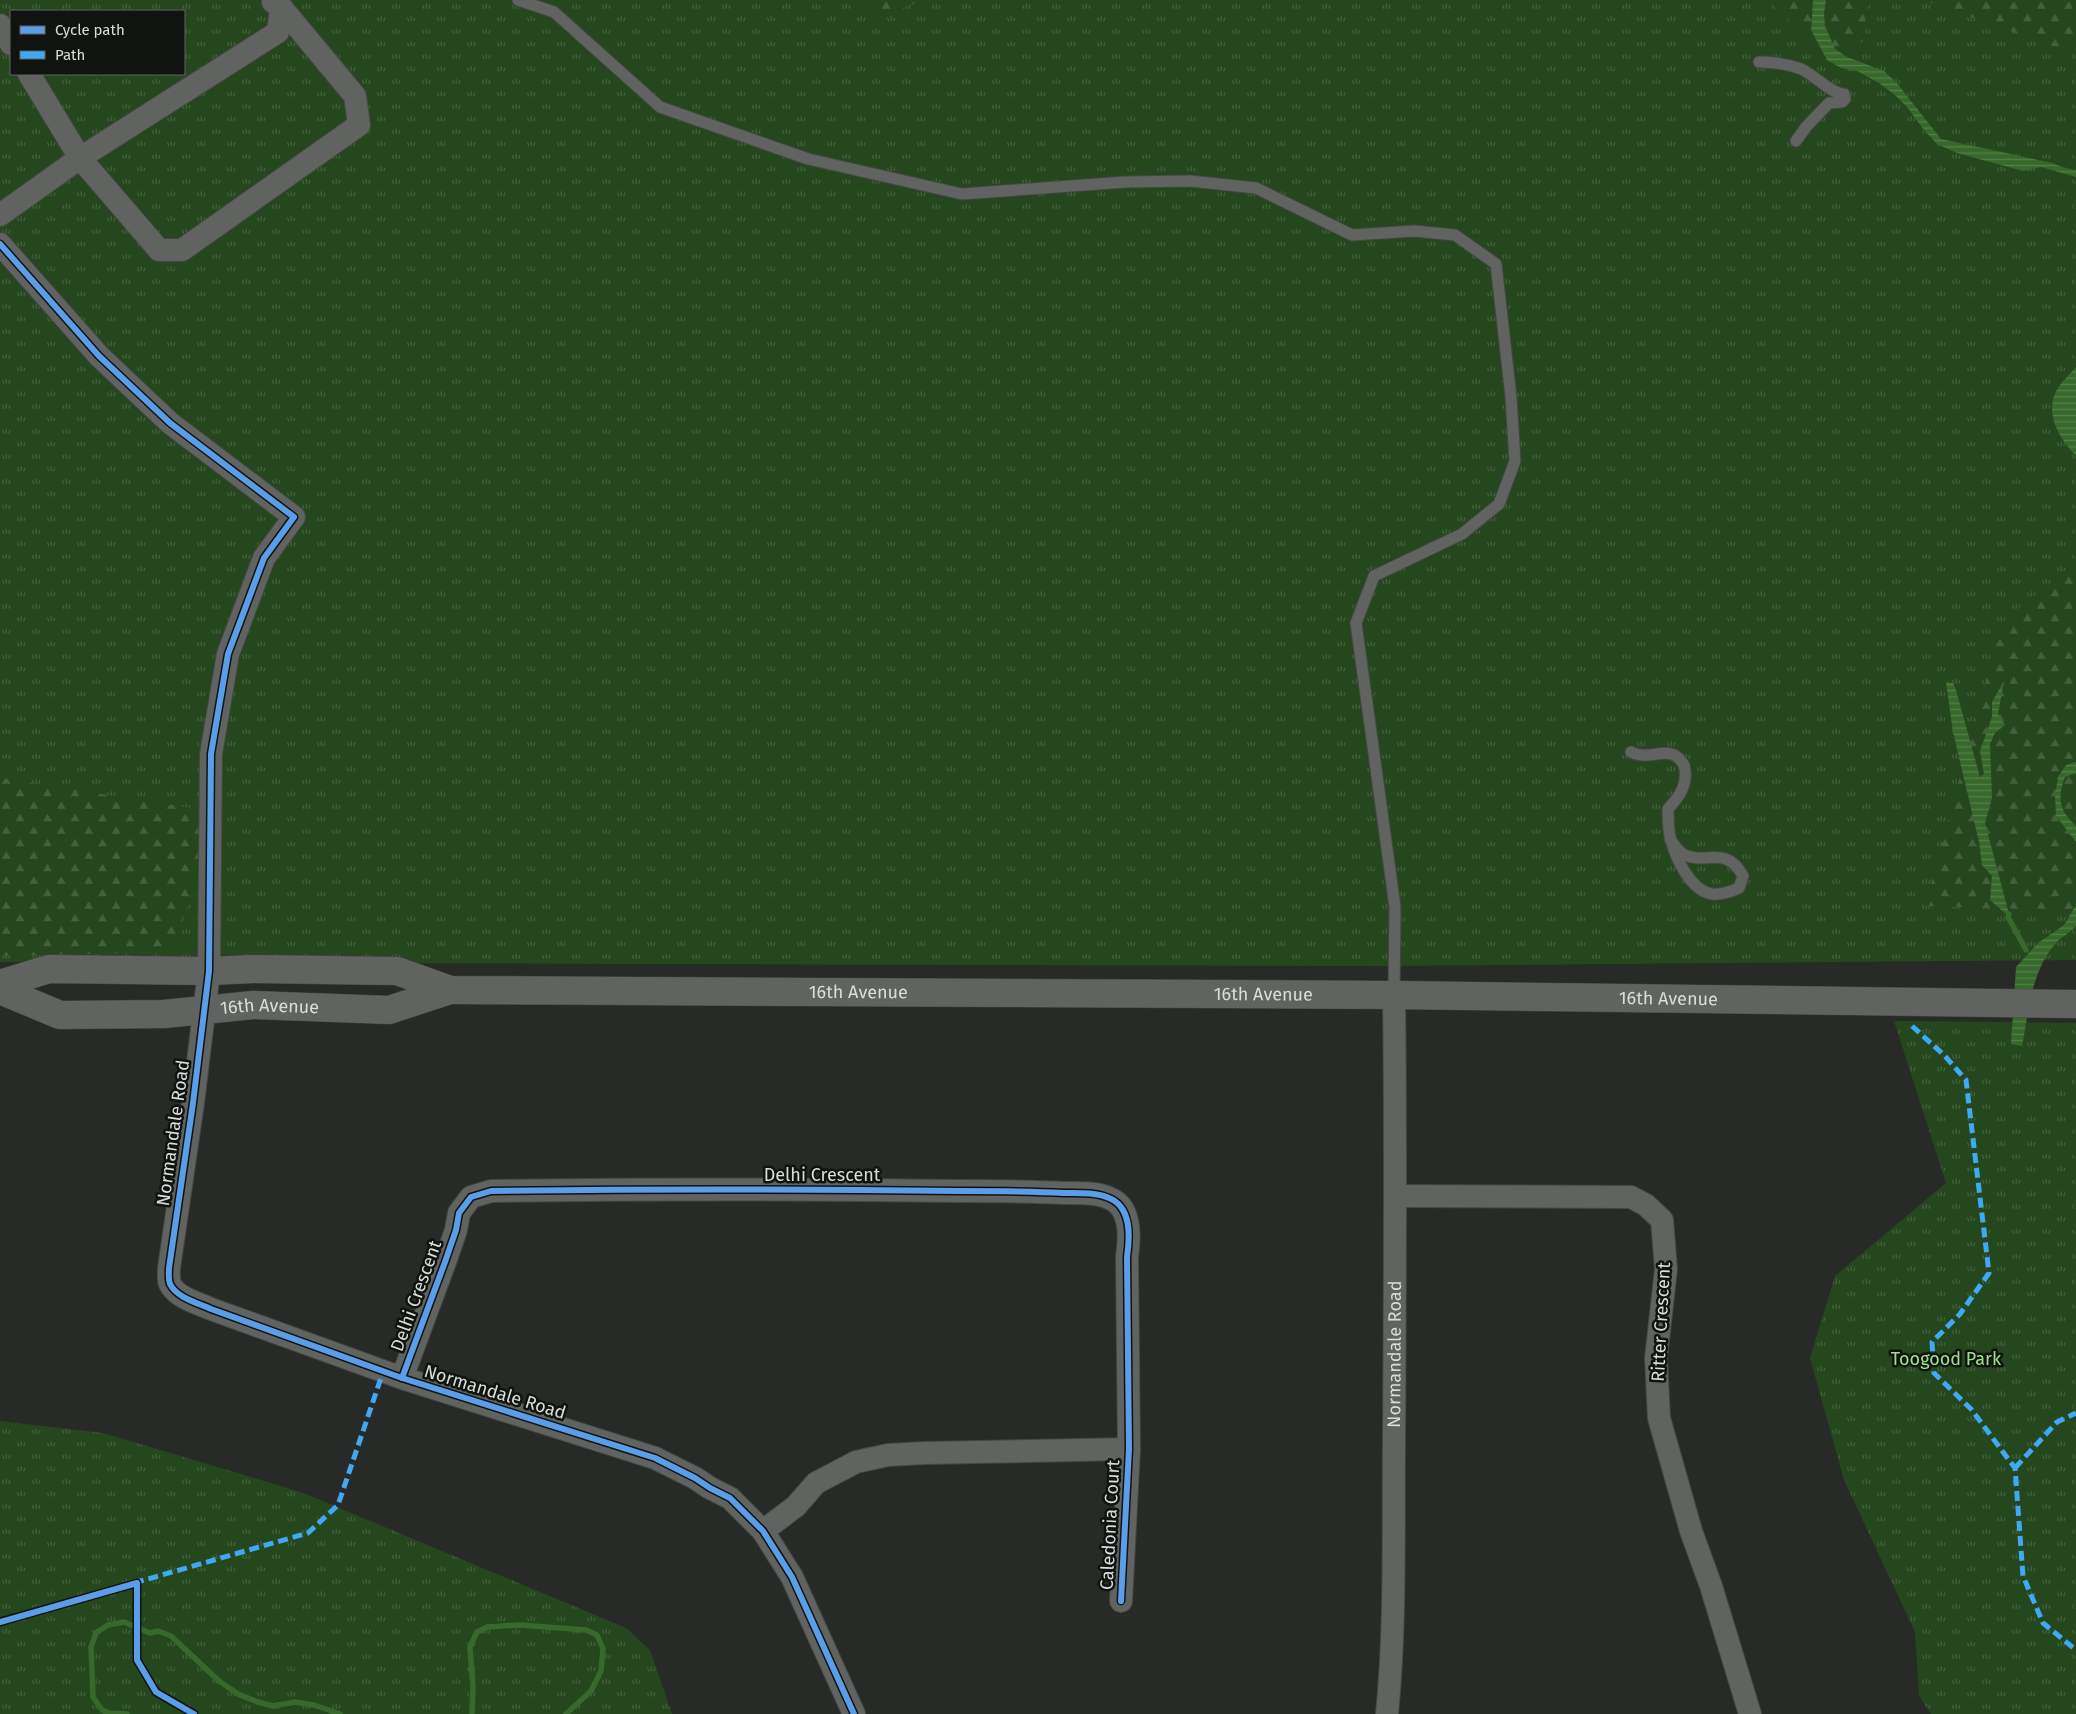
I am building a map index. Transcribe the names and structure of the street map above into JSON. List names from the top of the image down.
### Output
{
  "streets": {
    "main road": ["16th Avenue"],
    "street": [
      "Normandale Road",
      "Delhi Crescent",
      "Ritter Crescent",
      "Caledonia Court"
    ]
  },
  "crossings": [
    ["16th Avenue", "Normandale Road"],
    ["Normandale Road", "Delhi Crescent"],
    ["Normandale Road", "Ritter Crescent"],
    ["Delhi Crescent", "Caledonia Court"]
  ],
  "parks": ["Toogood Park"],
  "legend": ["Cycle path", "Path"]
}
